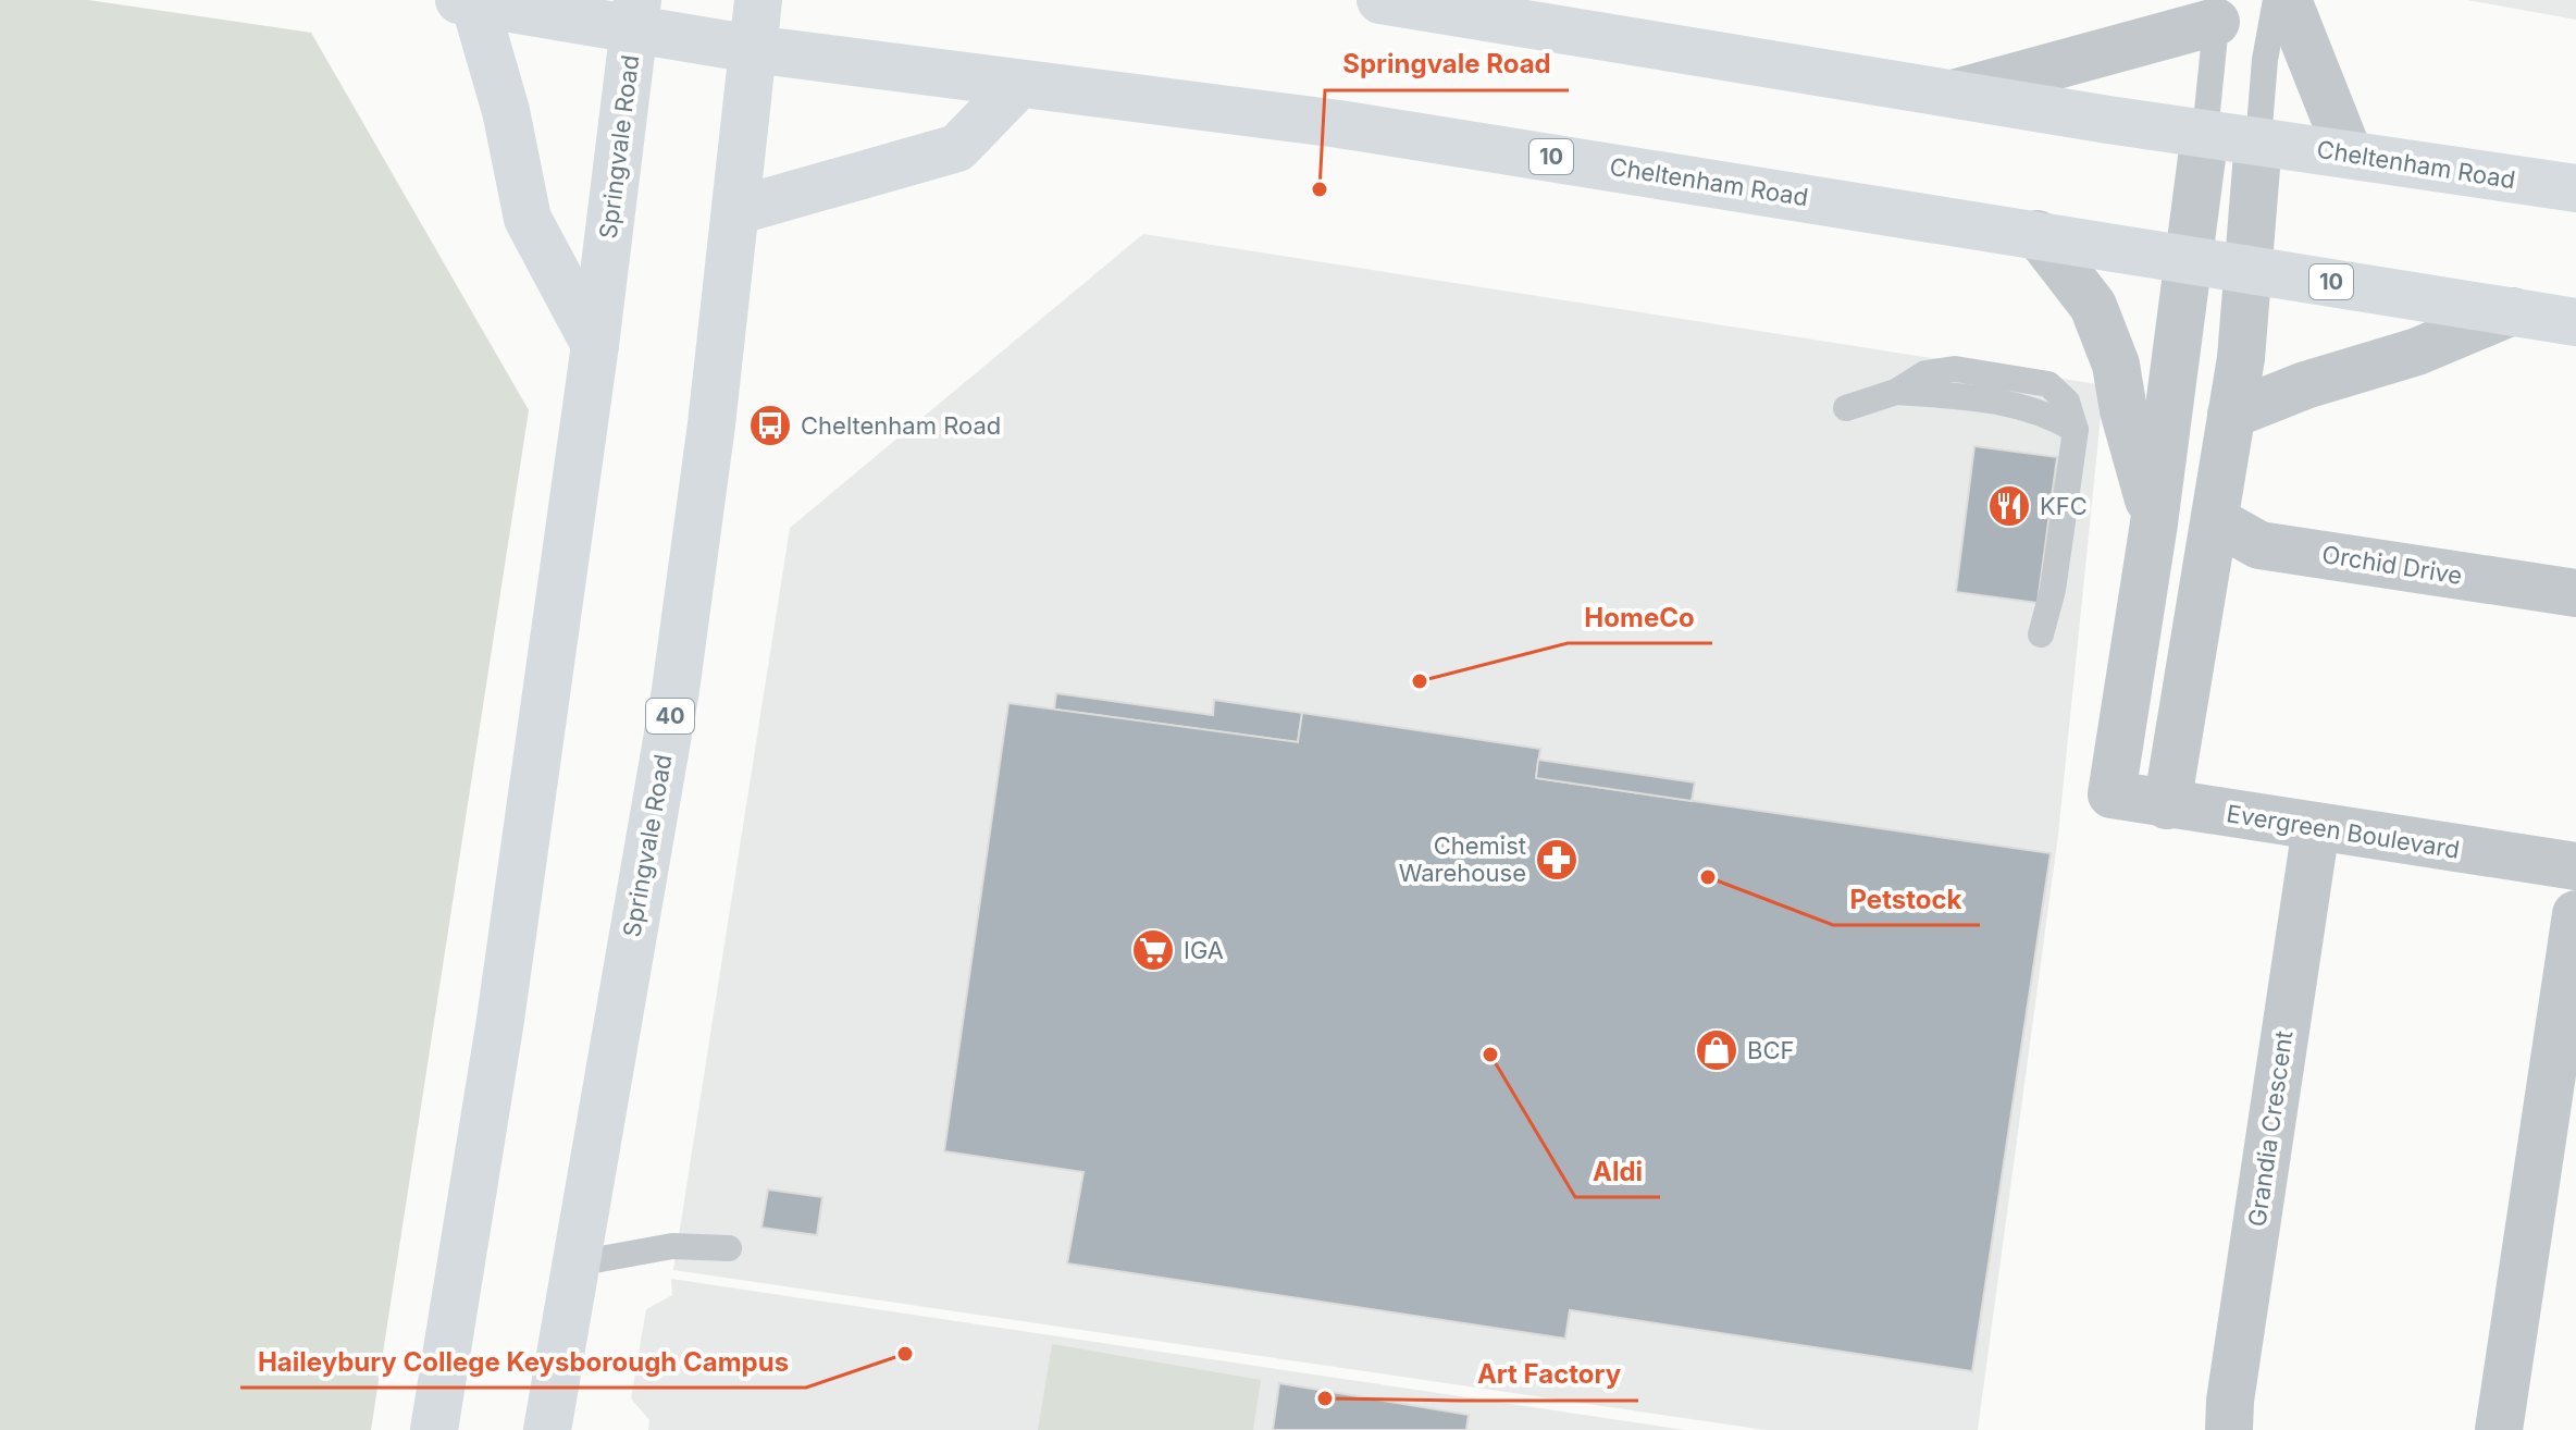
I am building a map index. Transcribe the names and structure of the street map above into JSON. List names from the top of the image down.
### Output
{
  "streets": {
    "main road": [
      "Springvale Road",
      "10",
      "Cheltenham Road",
      "40"
    ],
    "street": ["Orchid Drive", "Evergreen Boulevard", "Grandia Crescent"]
  },
  "crossings": [
    ["Springvale Road", "10"],
    ["Springvale Road", "Cheltenham Road"],
    ["10", "Cheltenham Road"],
    ["Evergreen Boulevard", "Grandia Crescent"]
  ],
  "places": {
    "other": [
      "Springvale Road",
      "HomeCo",
      "Petstock",
      "Aldi",
      "Haileybury College Keysborough Campus",
      "Art Factory"
    ],
    "bus stop": ["Cheltenham Road"],
    "restaurant": ["KFC"],
    "pharmacy": ["Chemist Warehouse"],
    "supermarket": ["IGA"],
    "shop": ["BCF"]
  }
}
